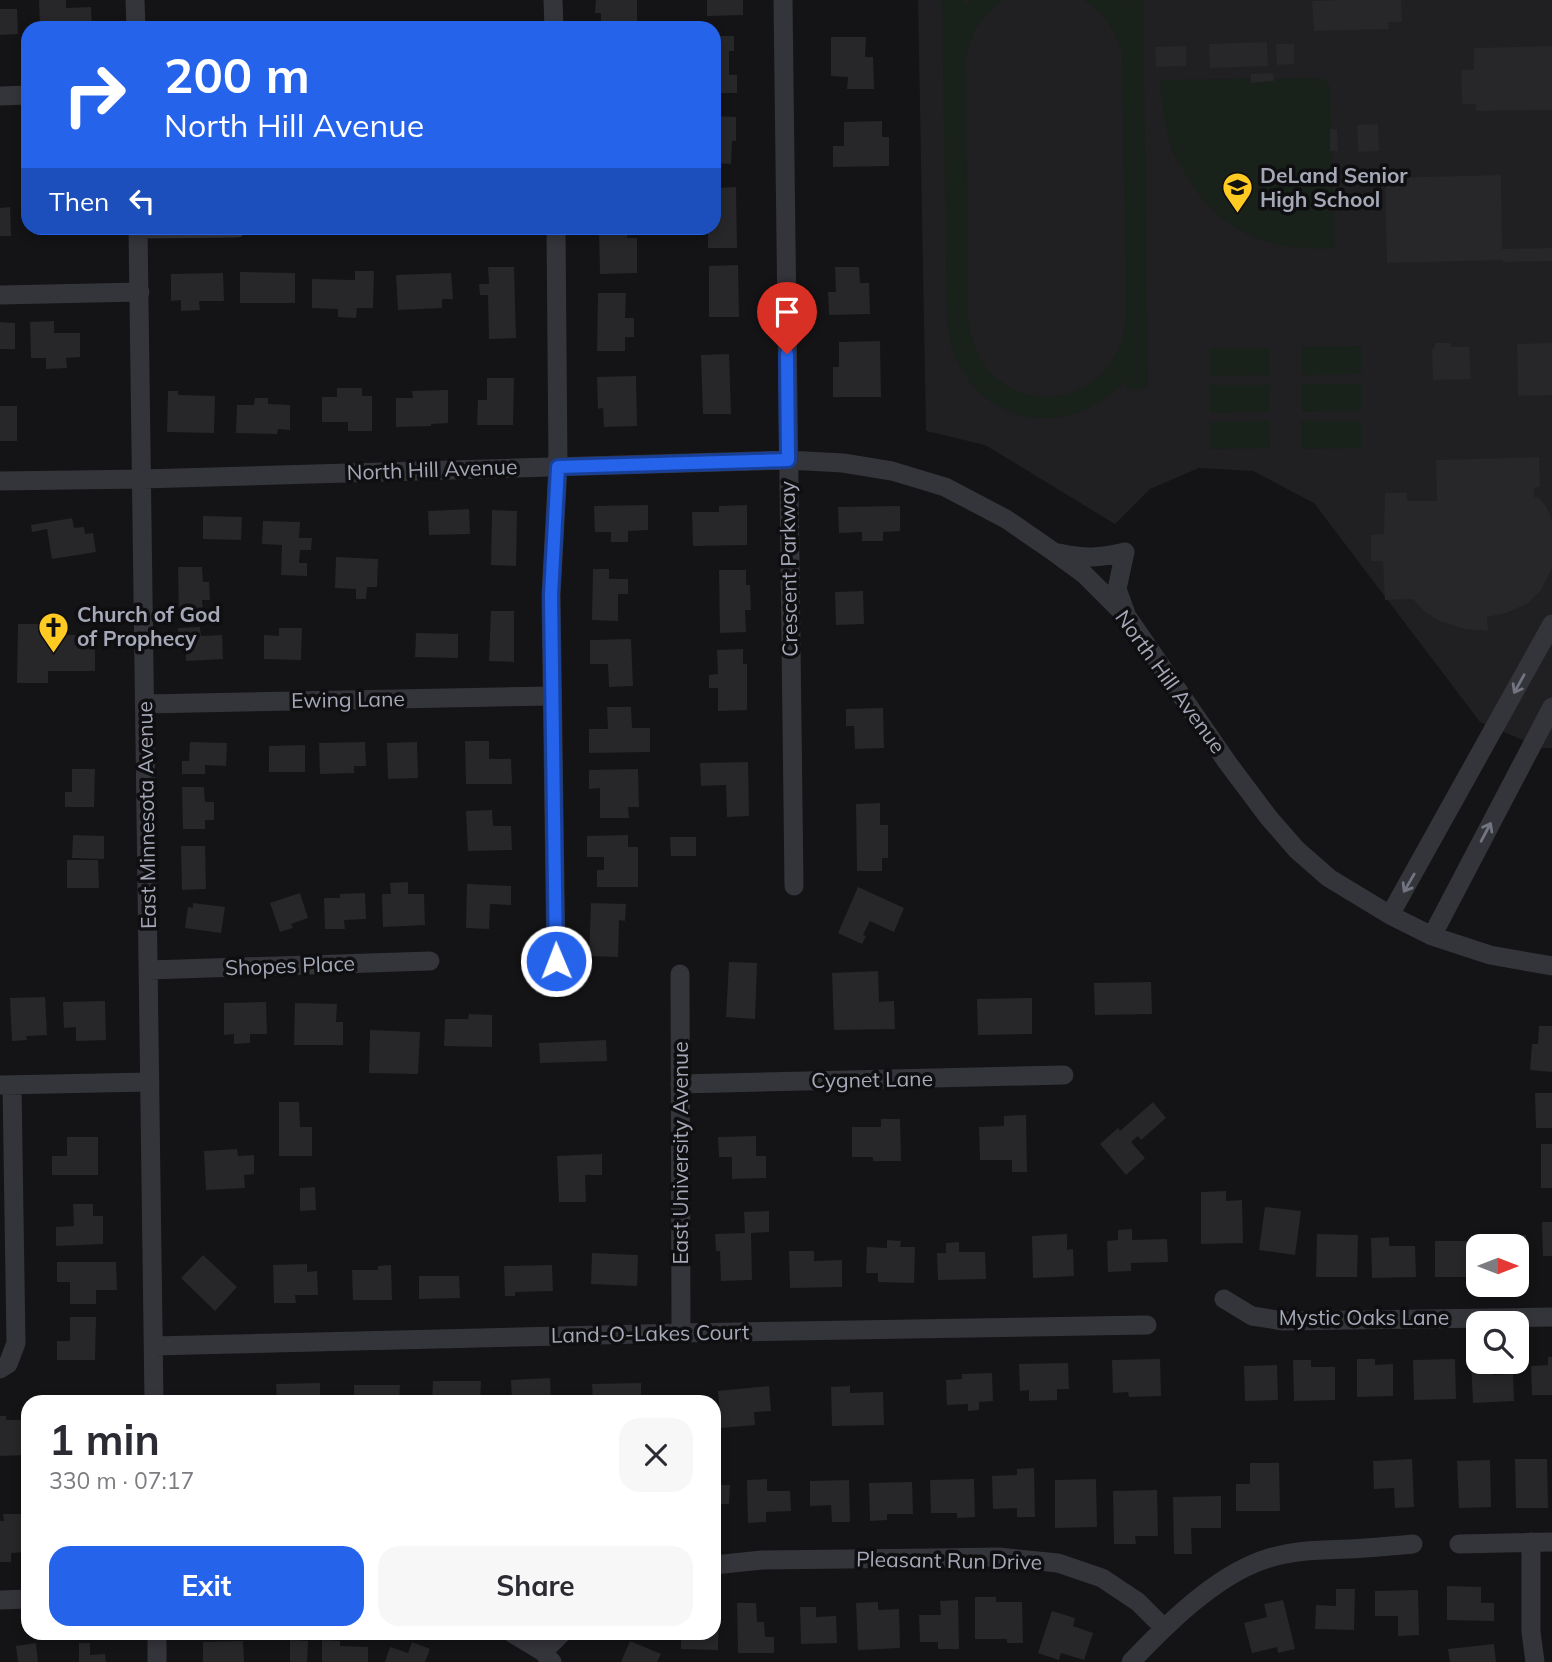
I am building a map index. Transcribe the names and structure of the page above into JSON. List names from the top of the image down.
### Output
{
  "streets": {
    "street": [
      "North Hill Avenue",
      "Crescent Parkway",
      "Ewing Lane",
      "East Minnesota Avenue",
      "Shopes Place",
      "Cygnet Lane",
      "East University Avenue",
      "Mystic Oaks Lane",
      "Land-O-Lakes Court",
      "Pleasant Run Drive"
    ]
  },
  "crossings": [
    ["North Hill Avenue", "Crescent Parkway"],
    ["North Hill Avenue", "East Minnesota Avenue"],
    ["Ewing Lane", "East Minnesota Avenue"],
    ["East Minnesota Avenue", "Shopes Place"],
    ["East Minnesota Avenue", "Land-O-Lakes Court"],
    ["Cygnet Lane", "East University Avenue"],
    ["East University Avenue", "Land-O-Lakes Court"]
  ],
  "places": {
    "school or university": ["DeLand Senior High School"],
    "church": ["Church of God of Prophecy"]
  },
  "north": "right",
  "page": {
    "turn": ["200 m", "North Hill Avenue"],
    "then": "Then",
    "heading": ["1 min", "330 m · 07:17"],
    "buttons": ["Exit", "Share"]
  }
}
